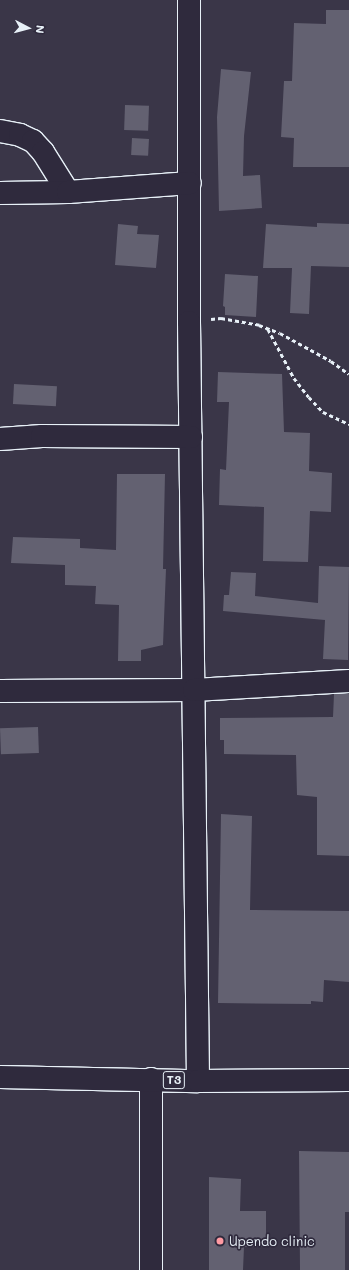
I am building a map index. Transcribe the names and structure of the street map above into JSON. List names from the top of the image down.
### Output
{
  "streets": {
    "main road": ["T3"]
  },
  "places": ["Upendo clinic"],
  "north": "right"
}
